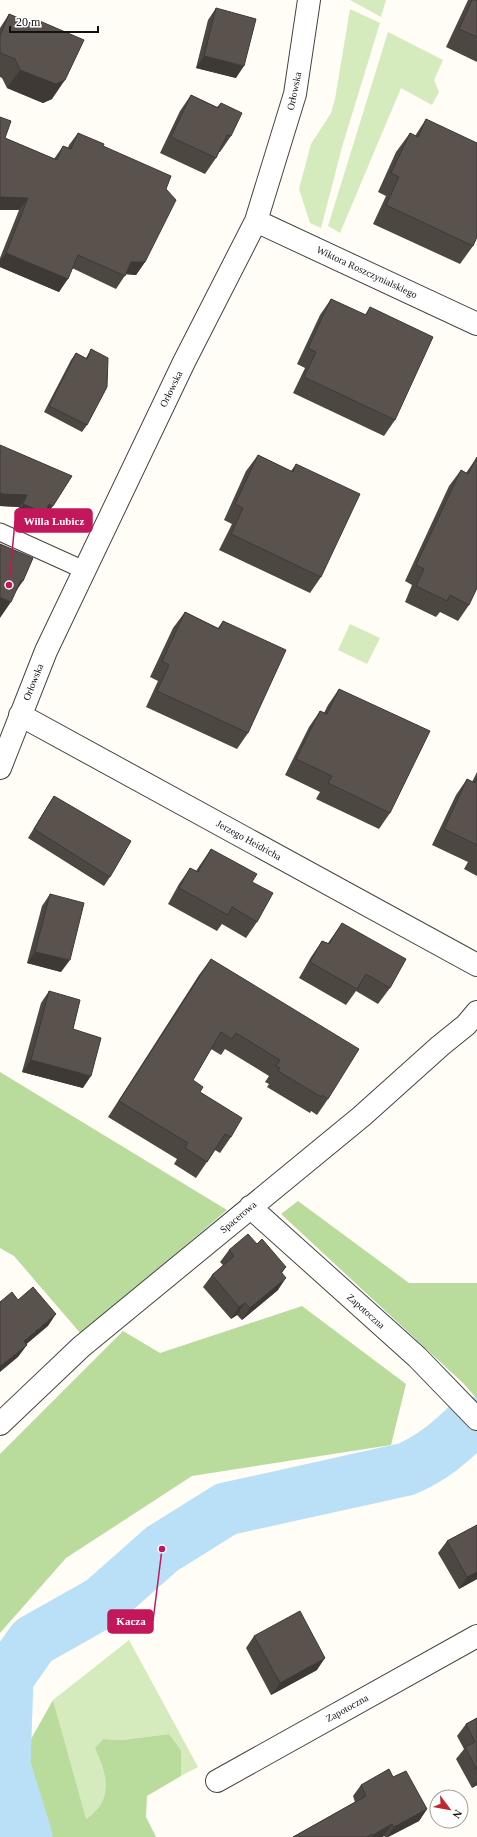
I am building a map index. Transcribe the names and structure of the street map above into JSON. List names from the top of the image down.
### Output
{
  "streets": {
    "street": [
      "Orłowska",
      "Wiktora Roszczynialskiego",
      "Jerzego Heidricha",
      "Spacerowa",
      "Zapotoczna"
    ]
  },
  "crossings": [
    ["Orłowska", "Wiktora Roszczynialskiego"],
    ["Orłowska", "Jerzego Heidricha"],
    ["Spacerowa", "Zapotoczna"]
  ],
  "places": ["Willa Lubicz", "Kacza"],
  "scale_bar": "20 m",
  "north": "bottom right"
}
